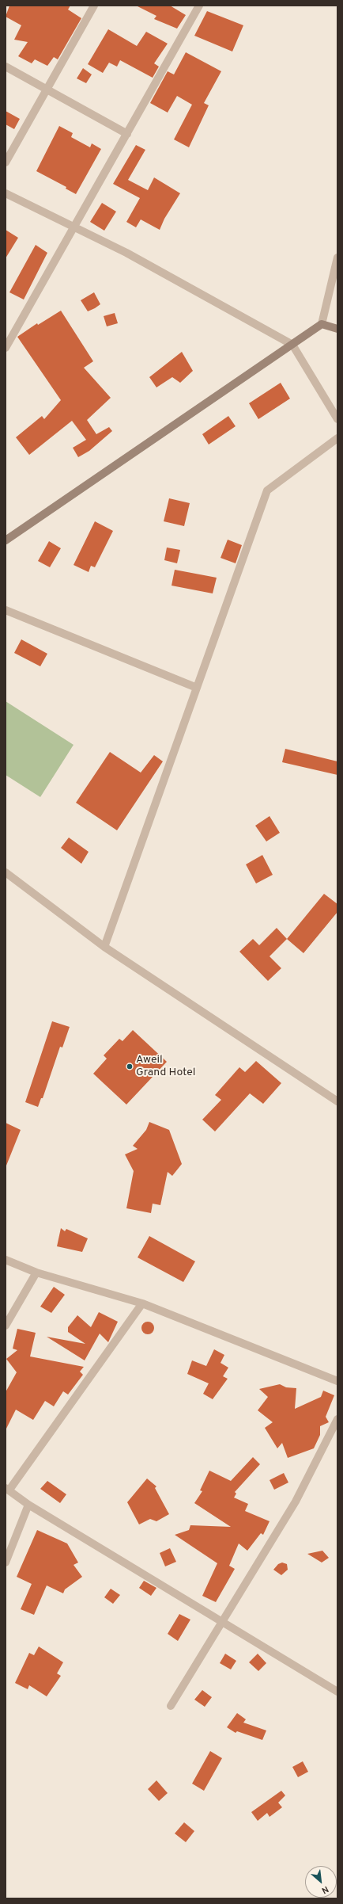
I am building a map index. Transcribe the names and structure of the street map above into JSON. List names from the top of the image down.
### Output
{
  "places": ["Aweil Grand Hotel"],
  "north": "bottom right"
}
